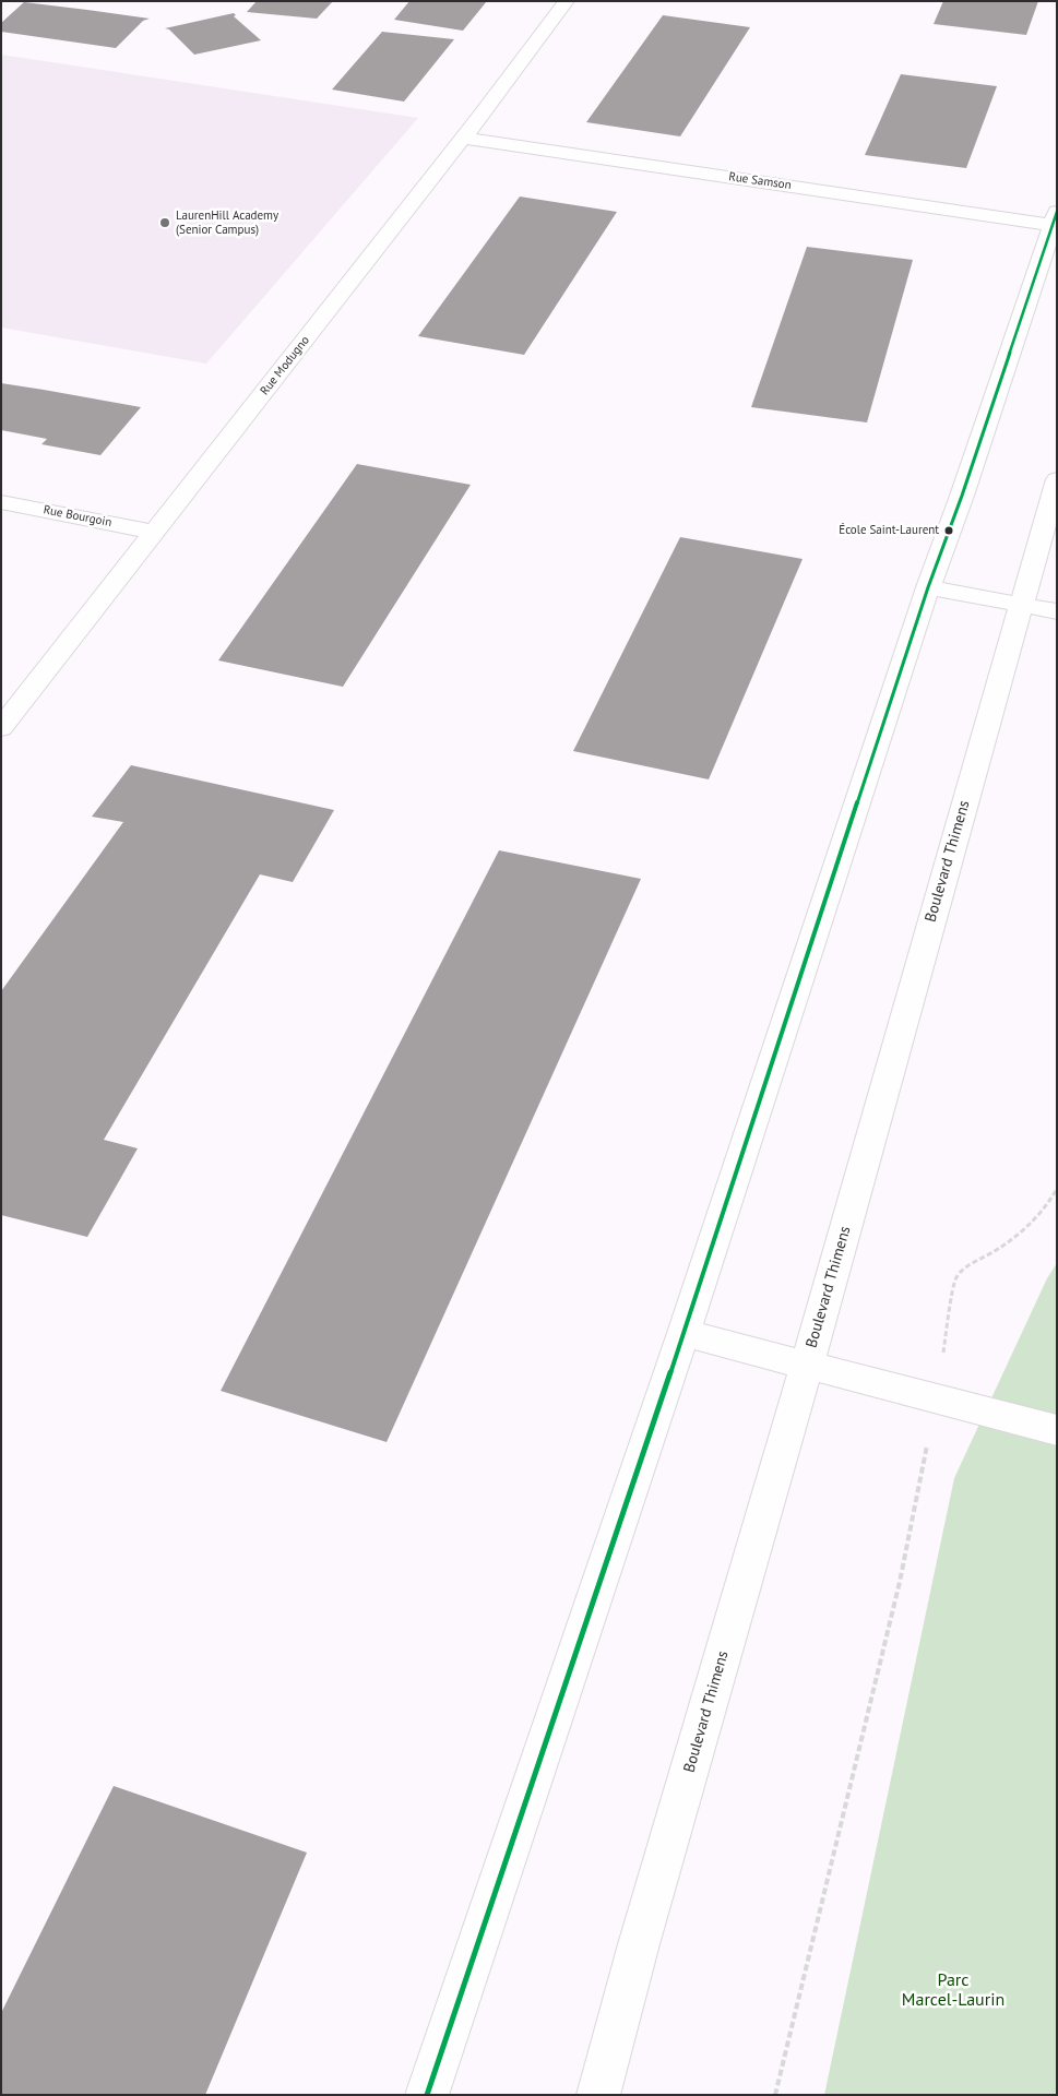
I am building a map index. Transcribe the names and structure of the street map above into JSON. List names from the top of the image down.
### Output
{
  "streets": {
    "street": [
      "Rue Samson",
      "Rue Modugno",
      "Rue Bourgoin",
      "Boulevard Thimens"
    ]
  },
  "crossings": [
    ["Rue Samson", "Rue Modugno"],
    ["Rue Modugno", "Rue Bourgoin"]
  ],
  "parks": ["Parc Marcel-Laurin"],
  "places": ["LaurenHill Academy (Senior Campus)", "École Saint-Laurent"]
}
